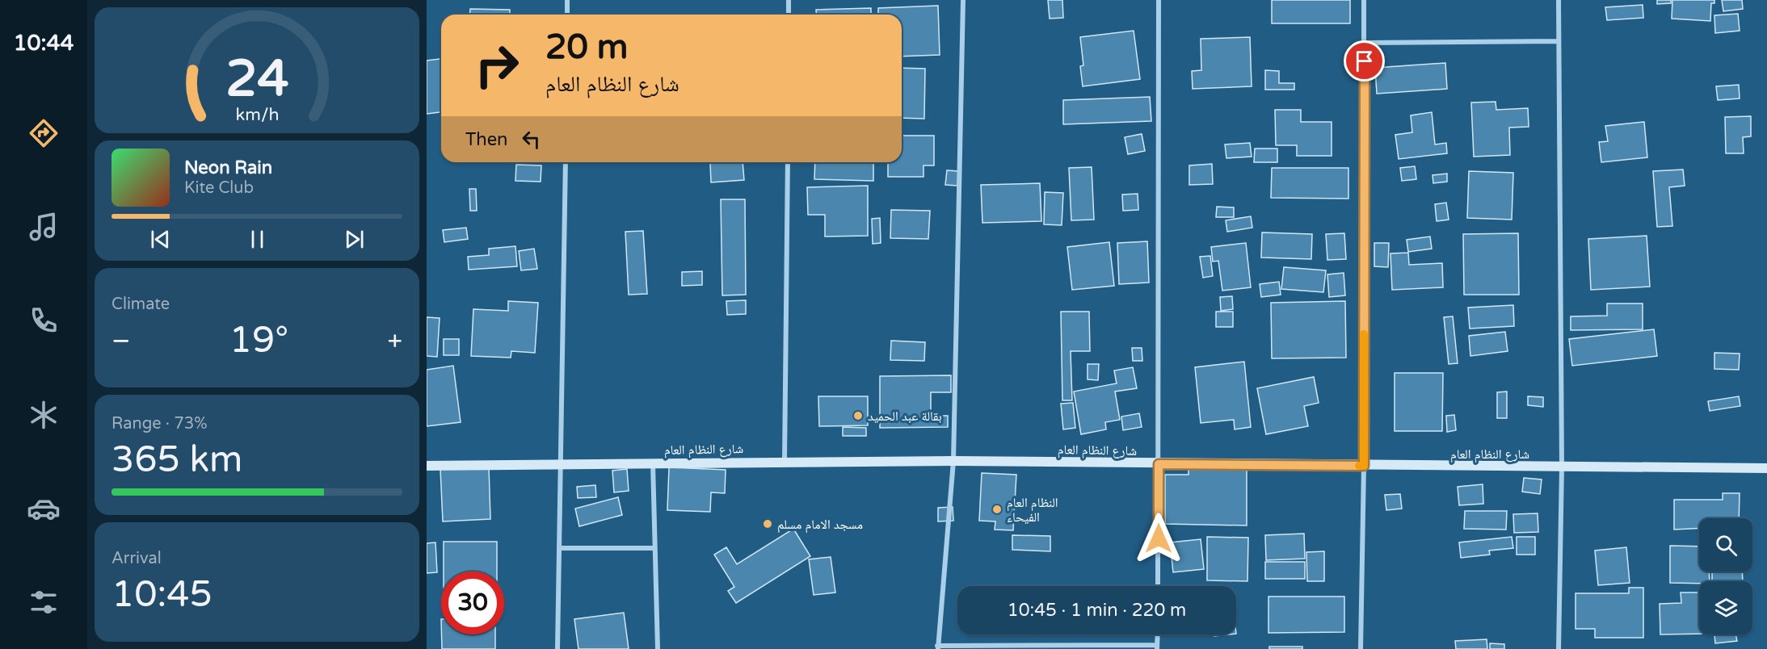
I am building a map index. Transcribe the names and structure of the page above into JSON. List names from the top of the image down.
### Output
{
  "streets": {
    "street": ["شارع النظام العام"]
  },
  "places": ["بقالة عبد الحميد", "النظام العام الفيحاء", "مسجد الامام مسلم"],
  "page": {
    "tabs": "10:44",
    "turn": ["20 m", "شارع النظام العام"],
    "then": "Then",
    "song": ["Neon Rain", "Kite Club"],
    "tile": [
      "Climate",
      ["Range · 73%", "365 km"],
      ["Arrival", "10:45"]
    ],
    "heat": ["−", "19°", "+"],
    "limit": "30",
    "trip": "10:45 · 1 min · 220 m",
    "gauge": ["24", "km/h"]
  }
}
